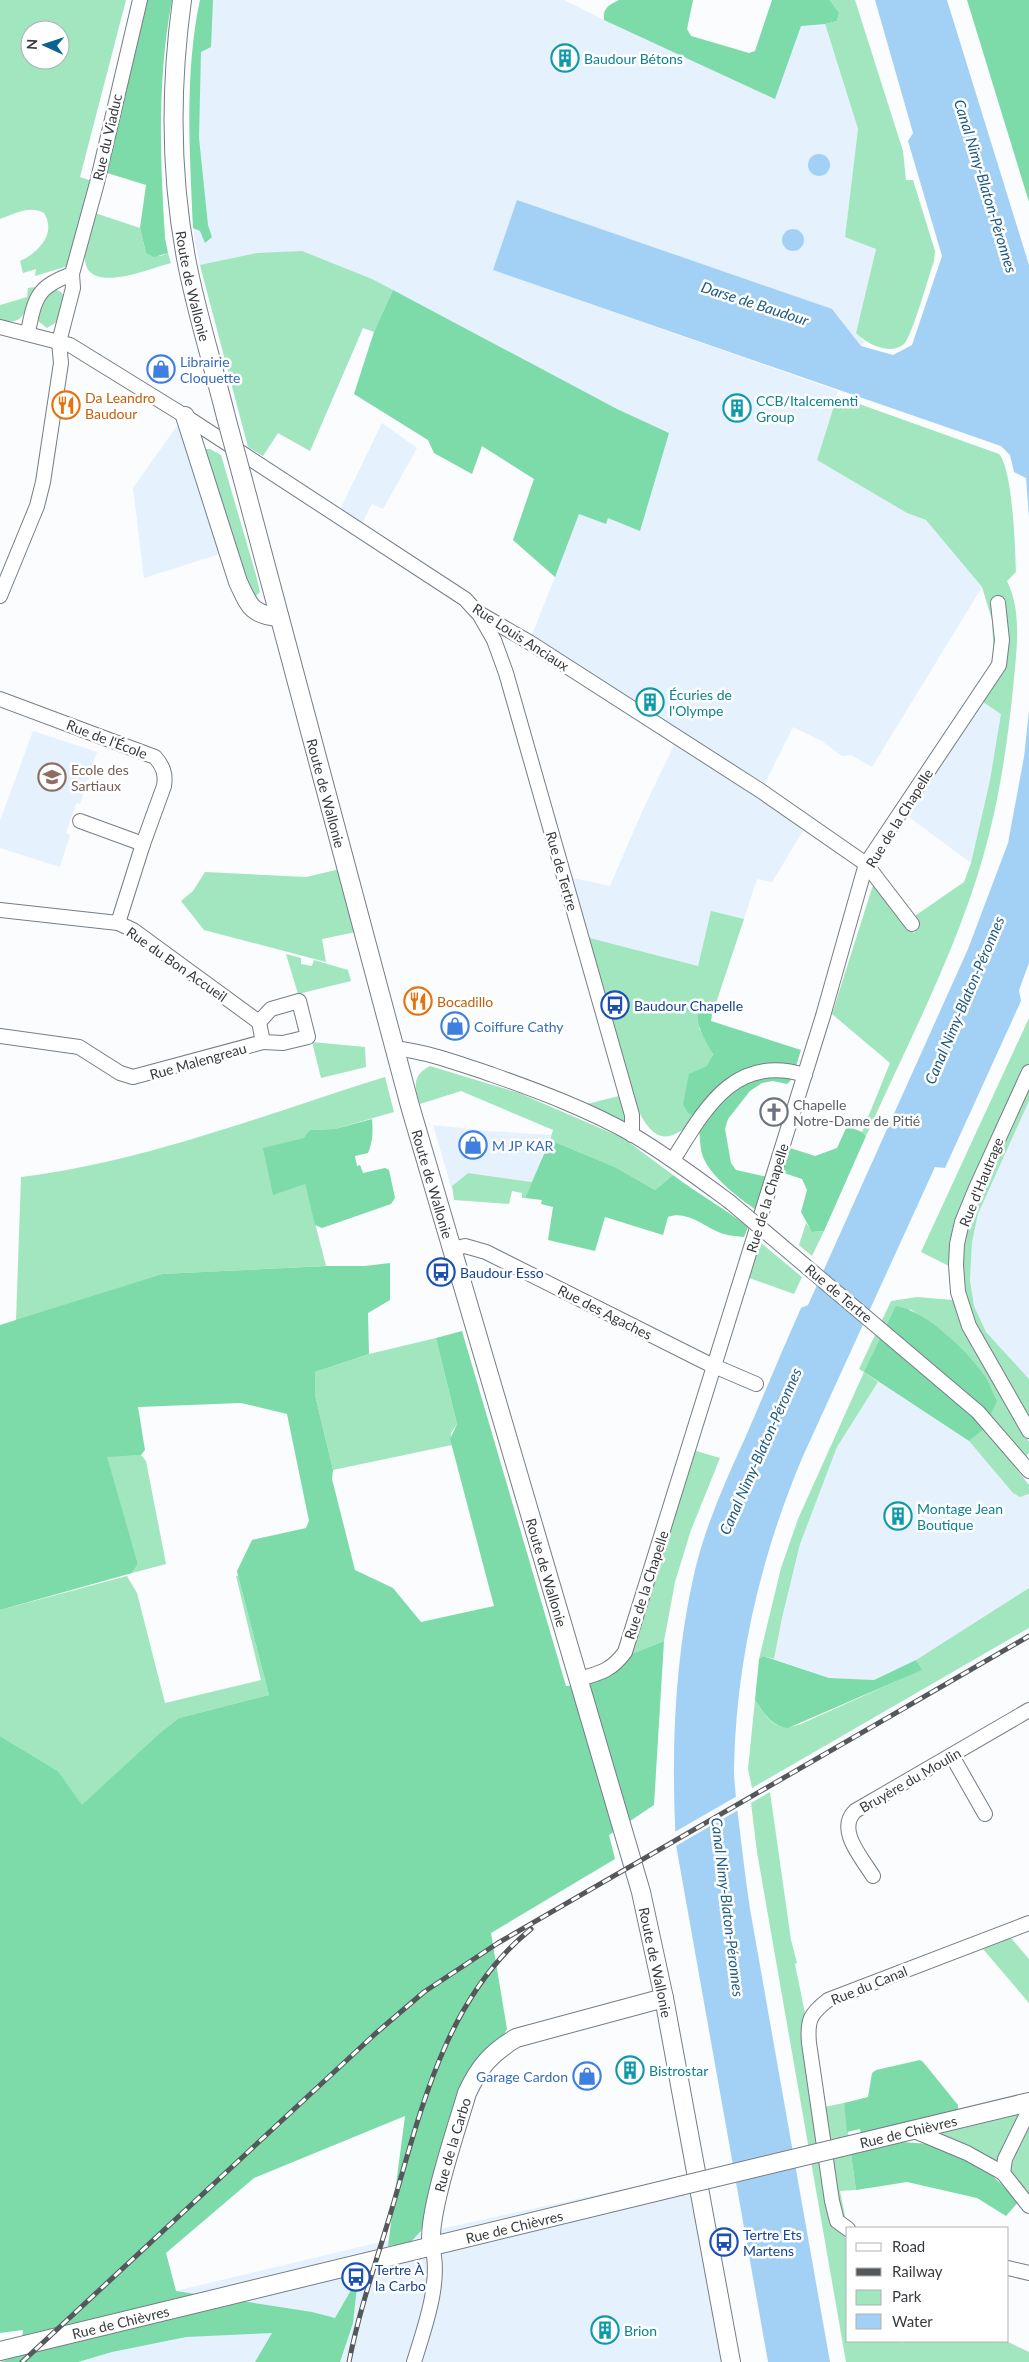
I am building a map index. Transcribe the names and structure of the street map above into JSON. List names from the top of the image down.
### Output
{
  "streets": {
    "main road": ["Route de Wallonie", "Rue de Chièvres", "Rue de la Carbo"],
    "street": [
      "Rue du Viaduc",
      "Rue Louis Anciaux",
      "Rue de l'École",
      "Rue de la Chapelle",
      "Rue de Tertre",
      "Rue du Bon Accueil",
      "Rue Malengreau",
      "Rue d'Hautrage",
      "Rue des Agaches",
      "Bruyère du Moulin",
      "Rue du Canal"
    ]
  },
  "crossings": [
    ["Rue du Viaduc", "Rue Louis Anciaux"],
    ["Route de Wallonie", "Rue de la Chapelle"],
    ["Route de Wallonie", "Rue de Tertre"],
    ["Route de Wallonie", "Rue des Agaches"],
    ["Route de Wallonie", "Rue de la Carbo"],
    ["Rue Louis Anciaux", "Rue de la Chapelle"],
    ["Rue Louis Anciaux", "Rue de Tertre"],
    ["Rue de l'École", "Rue du Bon Accueil"],
    ["Rue de la Chapelle", "Rue des Agaches"],
    ["Rue du Bon Accueil", "Rue Malengreau"],
    ["Rue de Chièvres", "Rue de la Carbo"]
  ],
  "water": ["Canal Nimy-Blaton-Péronnes", "Darse de Baudour"],
  "places": {
    "building": [
      "Baudour Bétons",
      "CCB/Italcementi Group",
      "Écuries de l'Olympe",
      "Montage Jean Boutique",
      "Bistrostar",
      "Brion"
    ],
    "shop": [
      "Librairie Cloquette",
      "Coiffure Cathy",
      "M JP KAR",
      "Garage Cardon"
    ],
    "restaurant": ["Da Leandro Baudour", "Bocadillo"],
    "school or university": ["Ecole des Sartiaux"],
    "bus stop": [
      "Baudour Chapelle",
      "Baudour Esso",
      "Tertre Ets Martens",
      "Tertre À la Carbo"
    ],
    "church": ["Chapelle Notre-Dame de Pitié"]
  },
  "legend": [
    "Road",
    "Railway",
    "Park",
    "Water"
  ],
  "north": "left"
}
